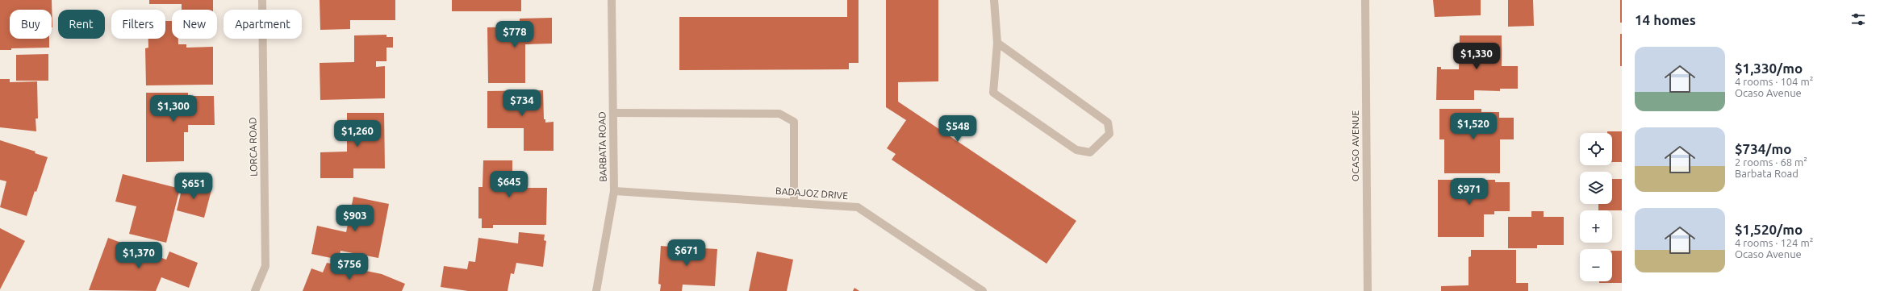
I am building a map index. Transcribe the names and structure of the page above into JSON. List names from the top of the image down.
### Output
{
  "streets": {
    "street": [
      "OCASO AVENUE",
      "LORCA ROAD",
      "BARBATA ROAD",
      "BADAJOZ DRIVE"
    ]
  },
  "crossings": [
    ["BARBATA ROAD", "BADAJOZ DRIVE"]
  ],
  "page": {
    "heading": "14 homes",
    "chip": [
      "Buy",
      "Rent",
      "Filters",
      "New",
      "Apartment"
    ],
    "price": [
      "$778",
      "$1,330",
      "$734",
      "$1,300",
      "$1,520",
      "$548",
      "$1,260",
      "$645",
      "$651",
      "$971",
      "$903",
      "$671",
      "$1,370",
      "$756"
    ],
    "list": [
      {
        "name": "$1,330/mo",
        "note": "4 rooms · 104 m² · Ocaso Avenue"
      },
      {
        "name": "$734/mo",
        "note": "2 rooms · 68 m² · Barbata Road"
      },
      {
        "name": "$1,520/mo",
        "note": "4 rooms · 124 m² · Ocaso Avenue"
      }
    ],
    "map_buttons": ["+", "−"]
  }
}
